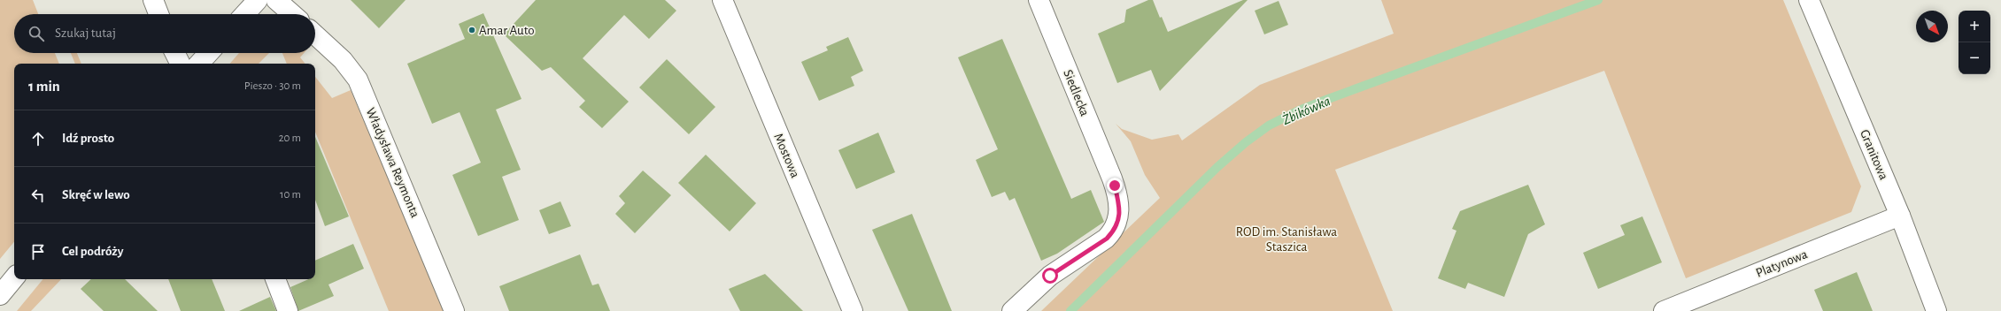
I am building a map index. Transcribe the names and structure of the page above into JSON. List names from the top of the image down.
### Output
{
  "streets": {
    "street": [
      "Siedlecka",
      "Granitowa",
      "Mostowa",
      "Władysława Reymonta",
      "Platynowa"
    ]
  },
  "crossings": [
    ["Granitowa", "Platynowa"]
  ],
  "water": ["Żbikówka"],
  "parks": ["ROD im. Stanisława Staszica"],
  "places": ["Amar Auto"],
  "north": "bottom right",
  "page": {
    "map_buttons": ["+", "−"],
    "search": "Szukaj tutaj",
    "heading": ["1 min", "Pieszo · 30 m"],
    "list": [
      ["Idź prosto", "20 m"],
      ["Skręć w lewo", "10 m"],
      "Cel podróży"
    ]
  }
}
